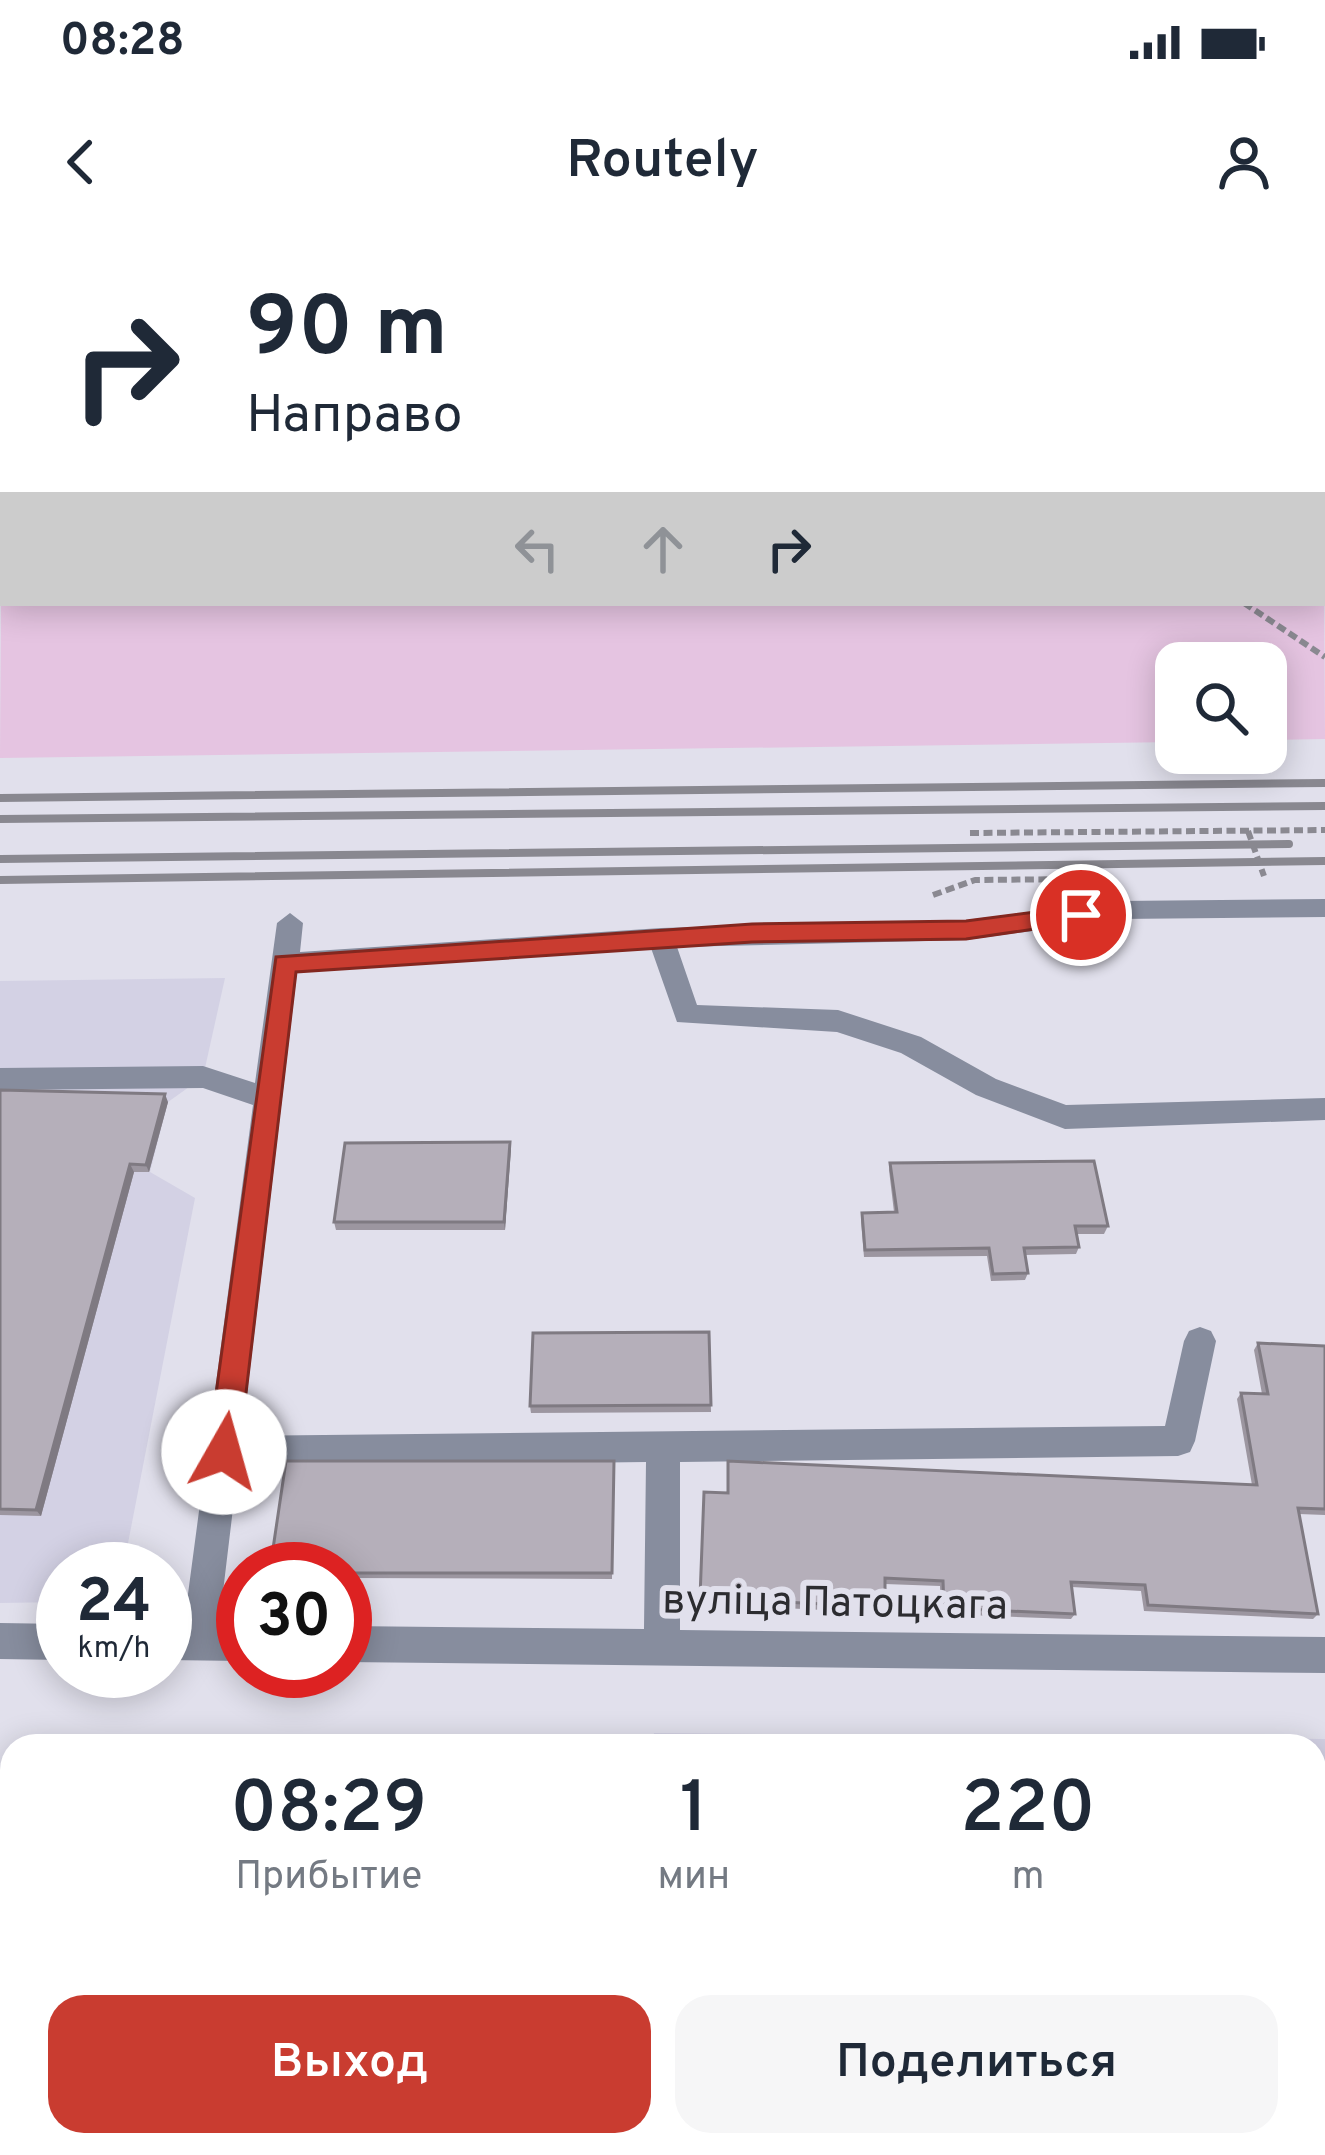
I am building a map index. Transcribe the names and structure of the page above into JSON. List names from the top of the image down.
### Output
{
  "streets": {
    "street": ["вуліца Патоцкага"]
  },
  "page": {
    "status": "08:28",
    "header": "Routely",
    "turn": ["90 m", "Направо"],
    "speed": "24 km/h",
    "limit": "30",
    "eta": [
      "08:29",
      "Прибытие",
      "1",
      "мин",
      "220",
      "m"
    ],
    "buttons": ["Выход", "Поделиться"]
  }
}
